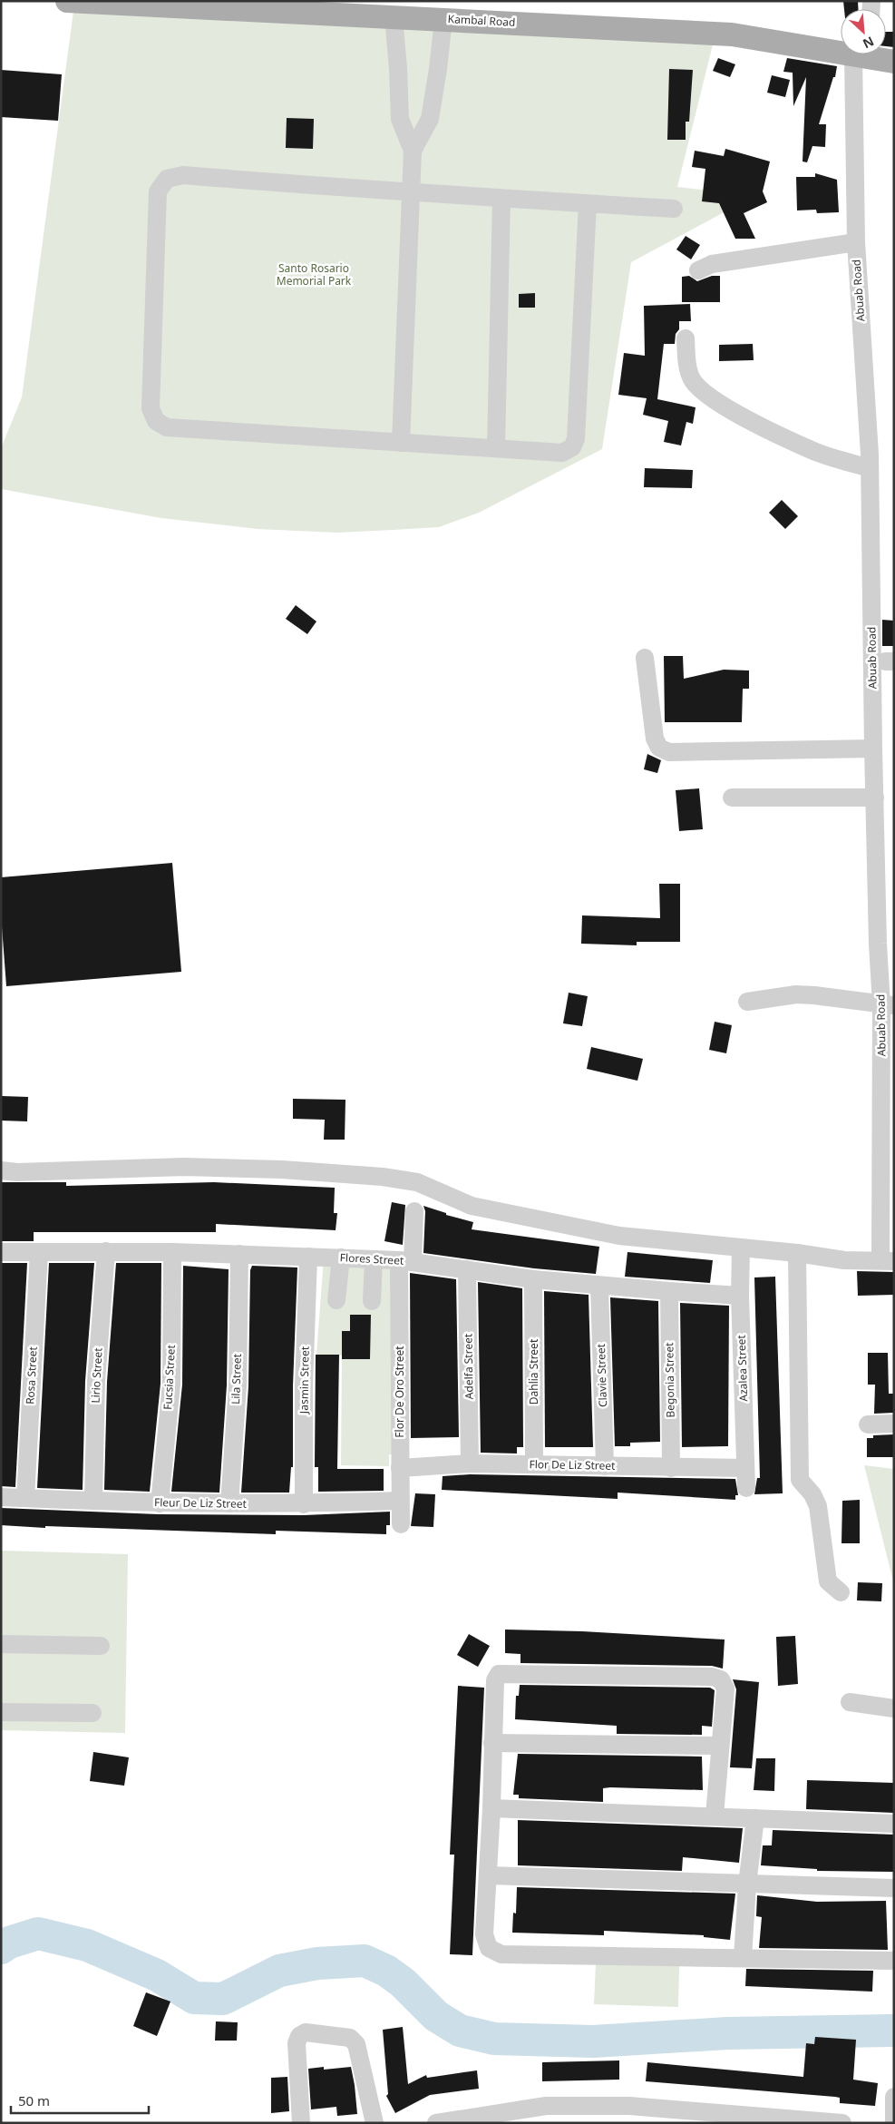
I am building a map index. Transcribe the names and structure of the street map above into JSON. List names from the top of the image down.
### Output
{
  "streets": {
    "main road": ["Kambal Road"],
    "street": [
      "Abuab Road",
      "Flores Street",
      "Adelfa Street",
      "Azalea Street",
      "Dahlia Street",
      "Rosa Street",
      "Lirio Street",
      "Clavie Street",
      "Fucsia Street",
      "Lila Street",
      "Jasmin Street",
      "Begonia Street",
      "Flor De Oro Street",
      "Flor De Liz Street",
      "Fleur De Liz Street"
    ]
  },
  "crossings": [
    ["Flores Street", "Adelfa Street"],
    ["Flores Street", "Azalea Street"],
    ["Flores Street", "Dahlia Street"],
    ["Flores Street", "Rosa Street"],
    ["Flores Street", "Lirio Street"],
    ["Flores Street", "Clavie Street"],
    ["Flores Street", "Fucsia Street"],
    ["Flores Street", "Lila Street"],
    ["Flores Street", "Jasmin Street"],
    ["Flores Street", "Begonia Street"],
    ["Flores Street", "Flor De Oro Street"],
    ["Adelfa Street", "Flor De Liz Street"],
    ["Azalea Street", "Flor De Liz Street"],
    ["Dahlia Street", "Flor De Liz Street"],
    ["Rosa Street", "Fleur De Liz Street"],
    ["Lirio Street", "Fleur De Liz Street"],
    ["Clavie Street", "Flor De Liz Street"],
    ["Fucsia Street", "Fleur De Liz Street"],
    ["Lila Street", "Fleur De Liz Street"],
    ["Jasmin Street", "Fleur De Liz Street"],
    ["Begonia Street", "Flor De Liz Street"],
    ["Flor De Oro Street", "Flor De Liz Street"],
    ["Flor De Oro Street", "Fleur De Liz Street"]
  ],
  "parks": ["Santo Rosario Memorial Park"],
  "scale_bar": "50 m",
  "north": "bottom right"
}
